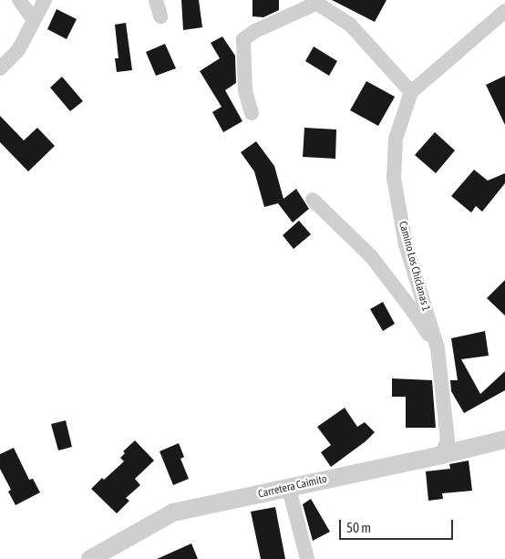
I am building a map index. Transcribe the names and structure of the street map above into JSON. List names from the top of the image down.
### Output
{
  "streets": {
    "street": ["Camino Los Chiclanas 1", "Carretera Caimito"]
  },
  "crossings": [
    ["Camino Los Chiclanas 1", "Carretera Caimito"]
  ],
  "scale_bar": "50 m"
}
